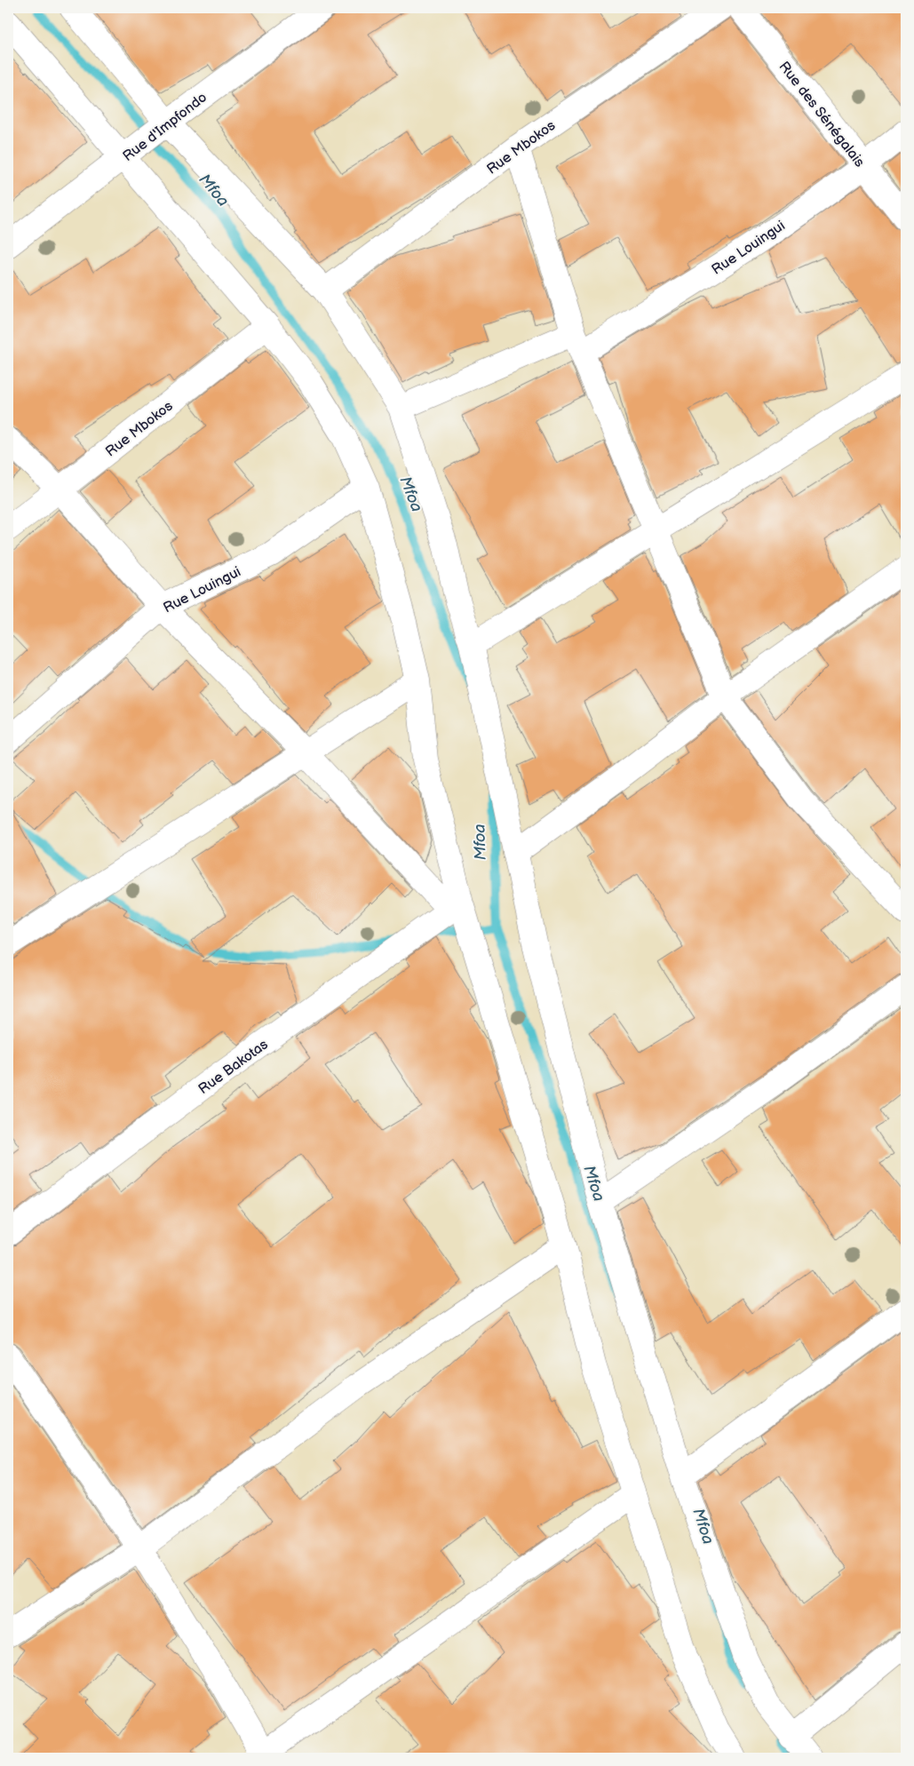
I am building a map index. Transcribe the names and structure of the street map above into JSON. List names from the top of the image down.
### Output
{
  "streets": {
    "street": [
      "Rue des Sénégalais",
      "Rue d'Impfondo",
      "Rue Mbokos",
      "Rue Louingui",
      "Rue Bakotas"
    ]
  },
  "crossings": [
    ["Rue des Sénégalais", "Rue Louingui"]
  ],
  "water": ["Mfoa"]
}
